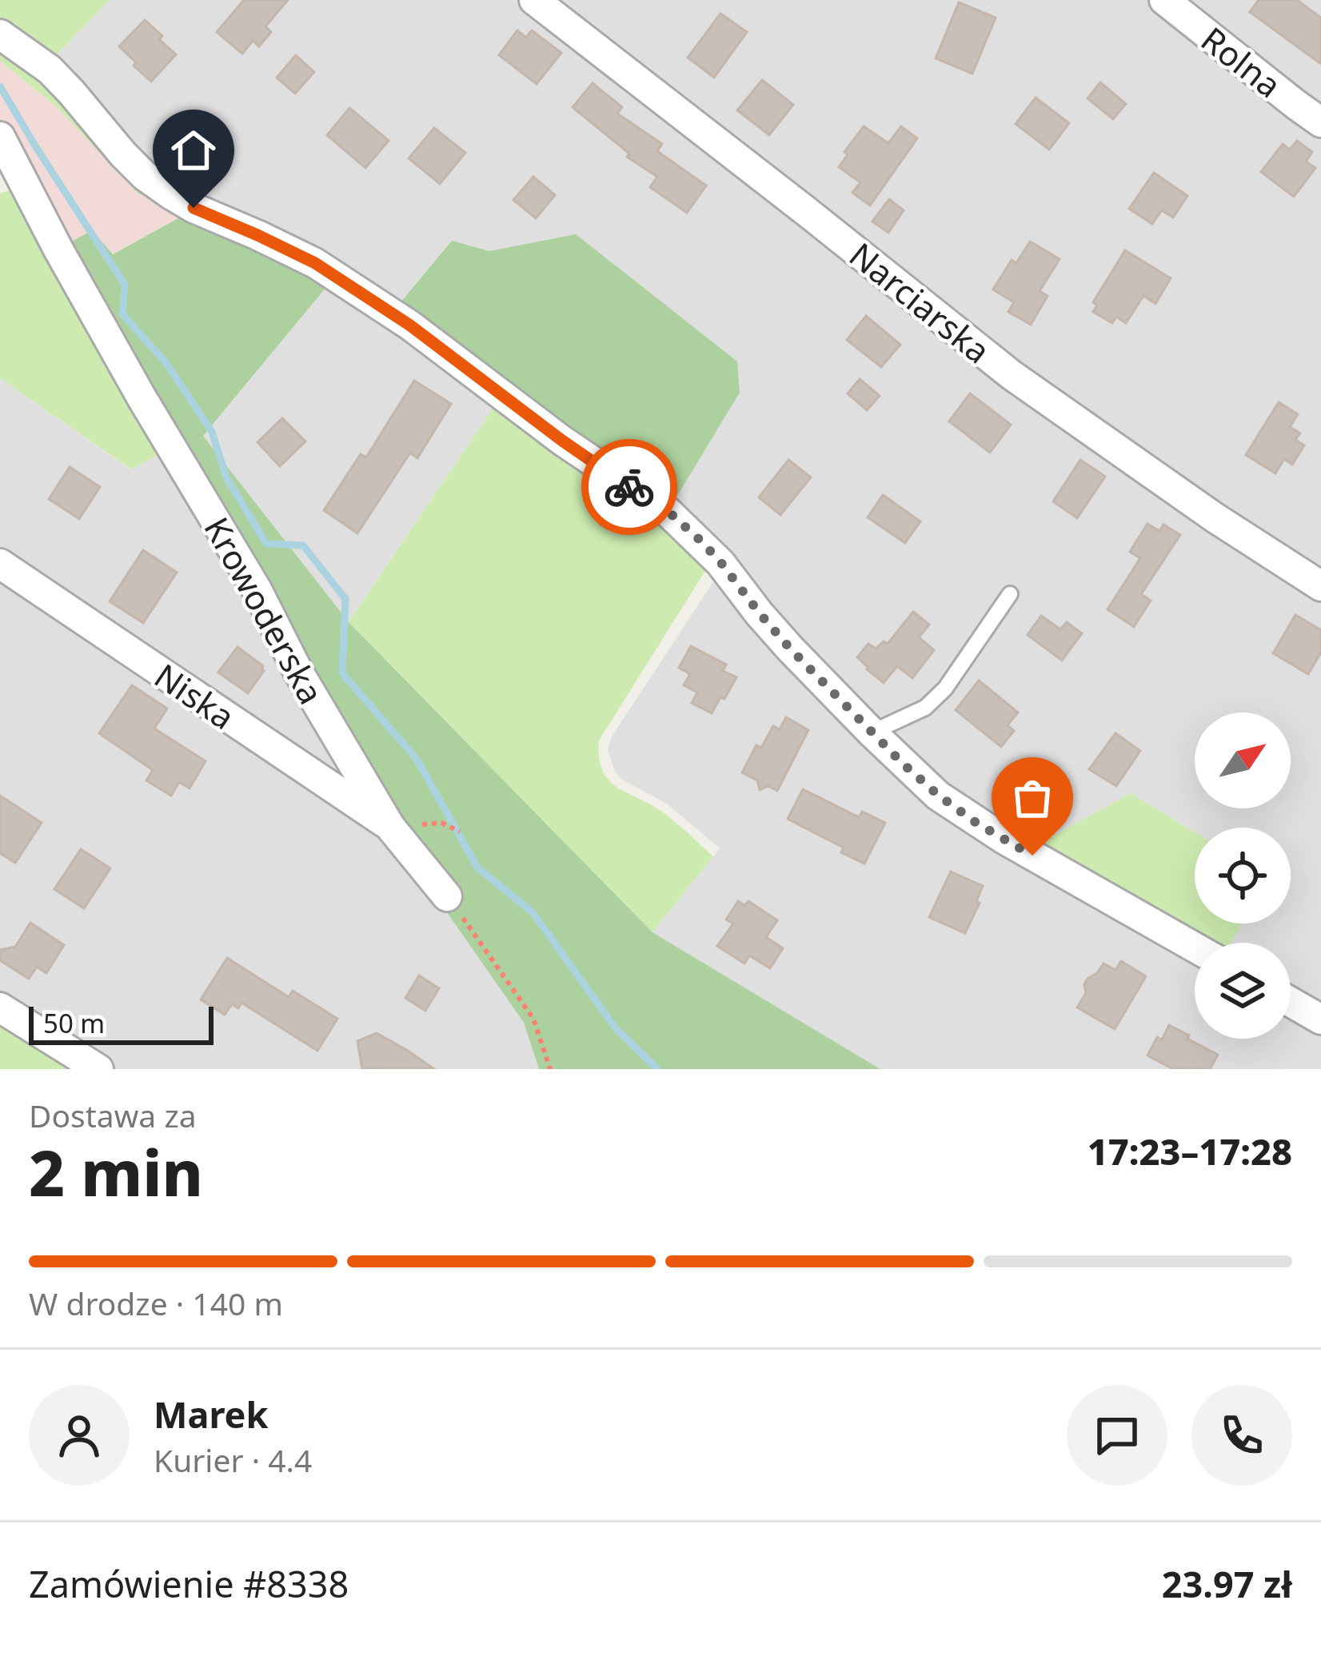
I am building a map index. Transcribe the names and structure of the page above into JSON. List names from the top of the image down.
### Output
{
  "streets": {
    "street": [
      "Rolna",
      "Narciarska",
      "Krowoderska",
      "Niska"
    ]
  },
  "crossings": [
    ["Krowoderska", "Niska"]
  ],
  "scale_bar": "50 m",
  "north": "top right",
  "page": {
    "scale": "50 m",
    "heading": ["2 min", "Dostawa za", "17:23–17:28"],
    "panel": [
      "Marek",
      "Kurier · 4.4",
      "Zamówienie #8338",
      "23.97 zł"
    ],
    "bar": "W drodze · 140 m"
  }
}
